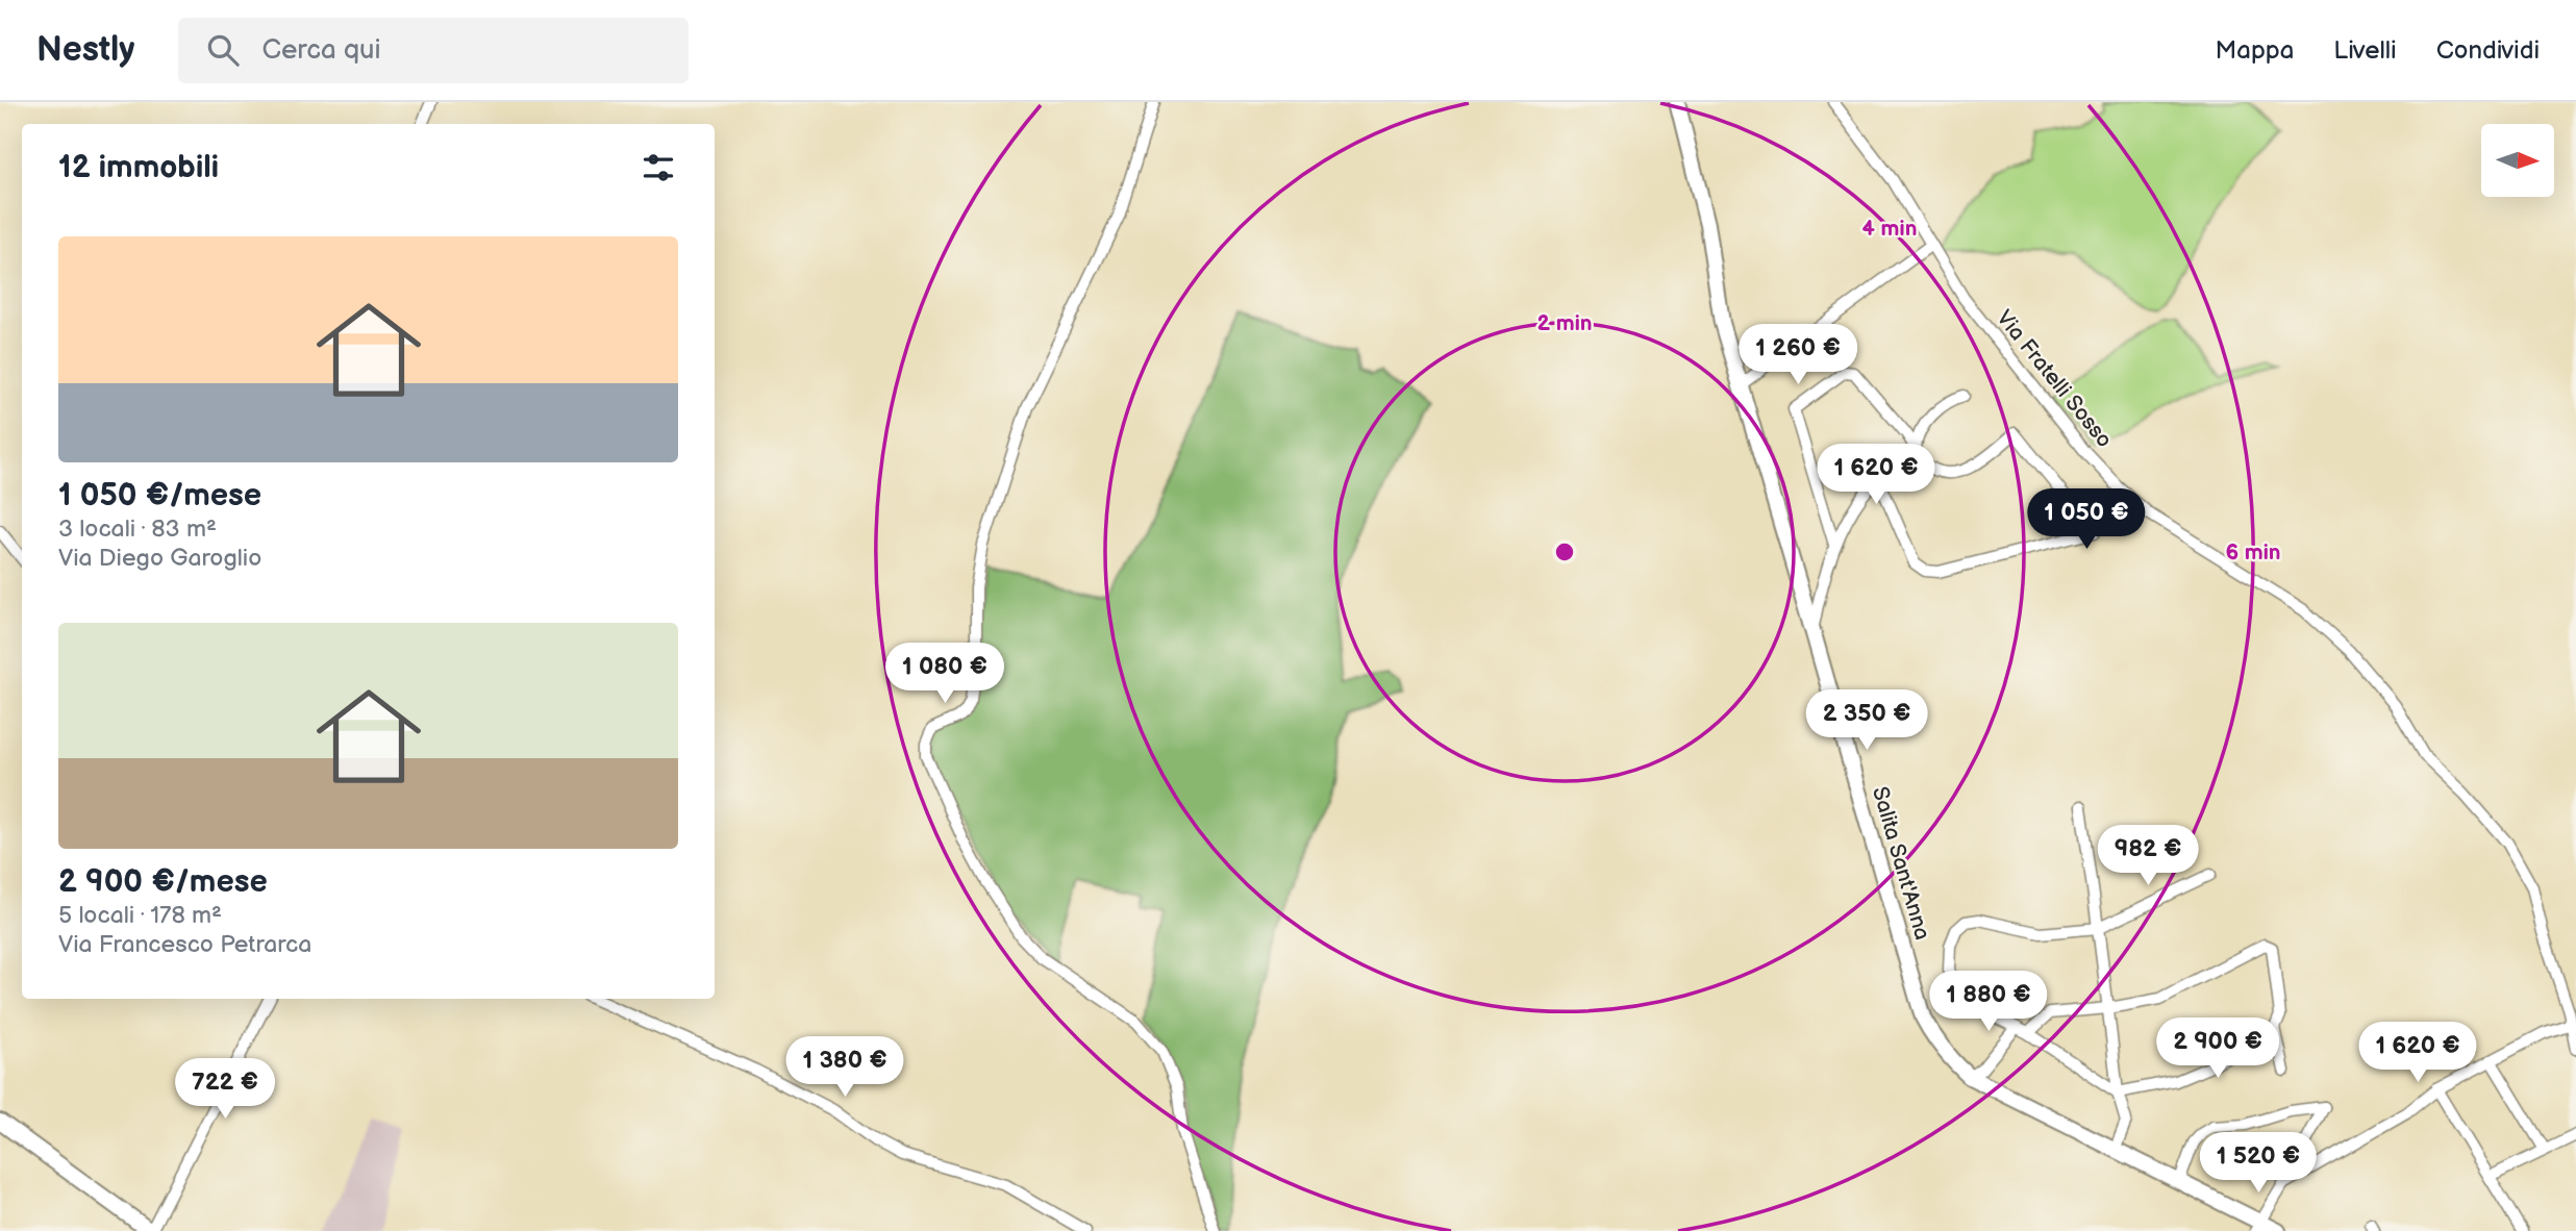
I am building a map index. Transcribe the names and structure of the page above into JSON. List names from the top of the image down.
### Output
{
  "streets": {
    "street": ["Via Fratelli Sosso", "Salita Sant'Anna"]
  },
  "north": "right",
  "page": {
    "header": "Nestly",
    "search": "Cerca qui",
    "nav": ["Mappa", "Livelli", "Condividi"],
    "heading": "12 immobili",
    "list": [
      {
        "name": "1 050 €/mese",
        "note": "3 locali · 83 m² · Via Diego Garoglio"
      },
      {
        "name": "2 900 €/mese",
        "note": "5 locali · 178 m² · Via Francesco Petrarca"
      }
    ],
    "price": [
      "1 260 €",
      "1 620 €",
      "1 050 €",
      "1 080 €",
      "2 350 €",
      "982 €",
      "1 880 €",
      "2 900 €",
      "1 620 €",
      "1 380 €",
      "722 €",
      "1 520 €"
    ]
  },
  "rings": ["4 min", "2 min", "6 min"]
}
